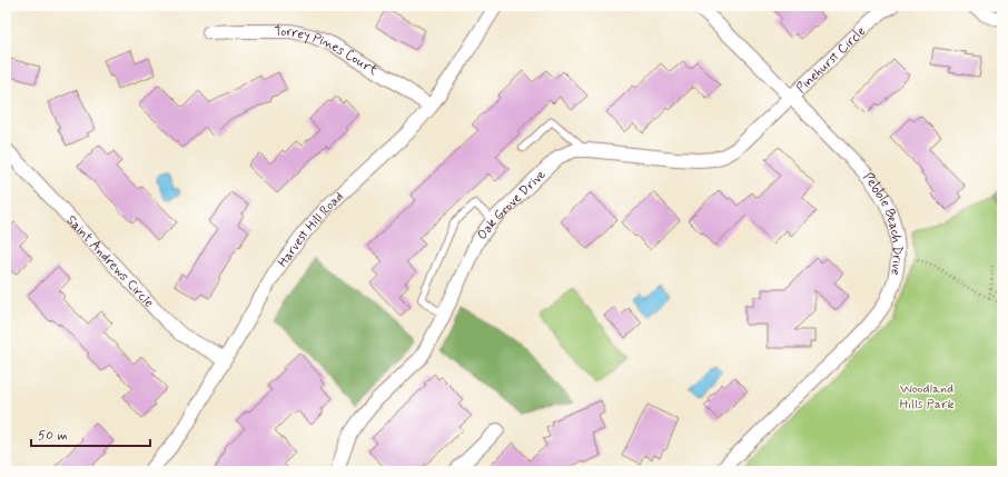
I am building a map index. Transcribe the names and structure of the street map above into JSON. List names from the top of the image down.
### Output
{
  "streets": {
    "street": [
      "Torrey Pines Court",
      "Pinehurst Circle",
      "Oak Grove Drive",
      "Pebble Beach Drive",
      "Harvest Hill Road",
      "Saint Andrews Circle"
    ]
  },
  "crossings": [
    ["Torrey Pines Court", "Harvest Hill Road"],
    ["Pinehurst Circle", "Oak Grove Drive"],
    ["Pinehurst Circle", "Pebble Beach Drive"],
    ["Oak Grove Drive", "Pebble Beach Drive"],
    ["Harvest Hill Road", "Saint Andrews Circle"]
  ],
  "parks": ["Woodland Hills Park"],
  "scale_bar": "50 m"
}
